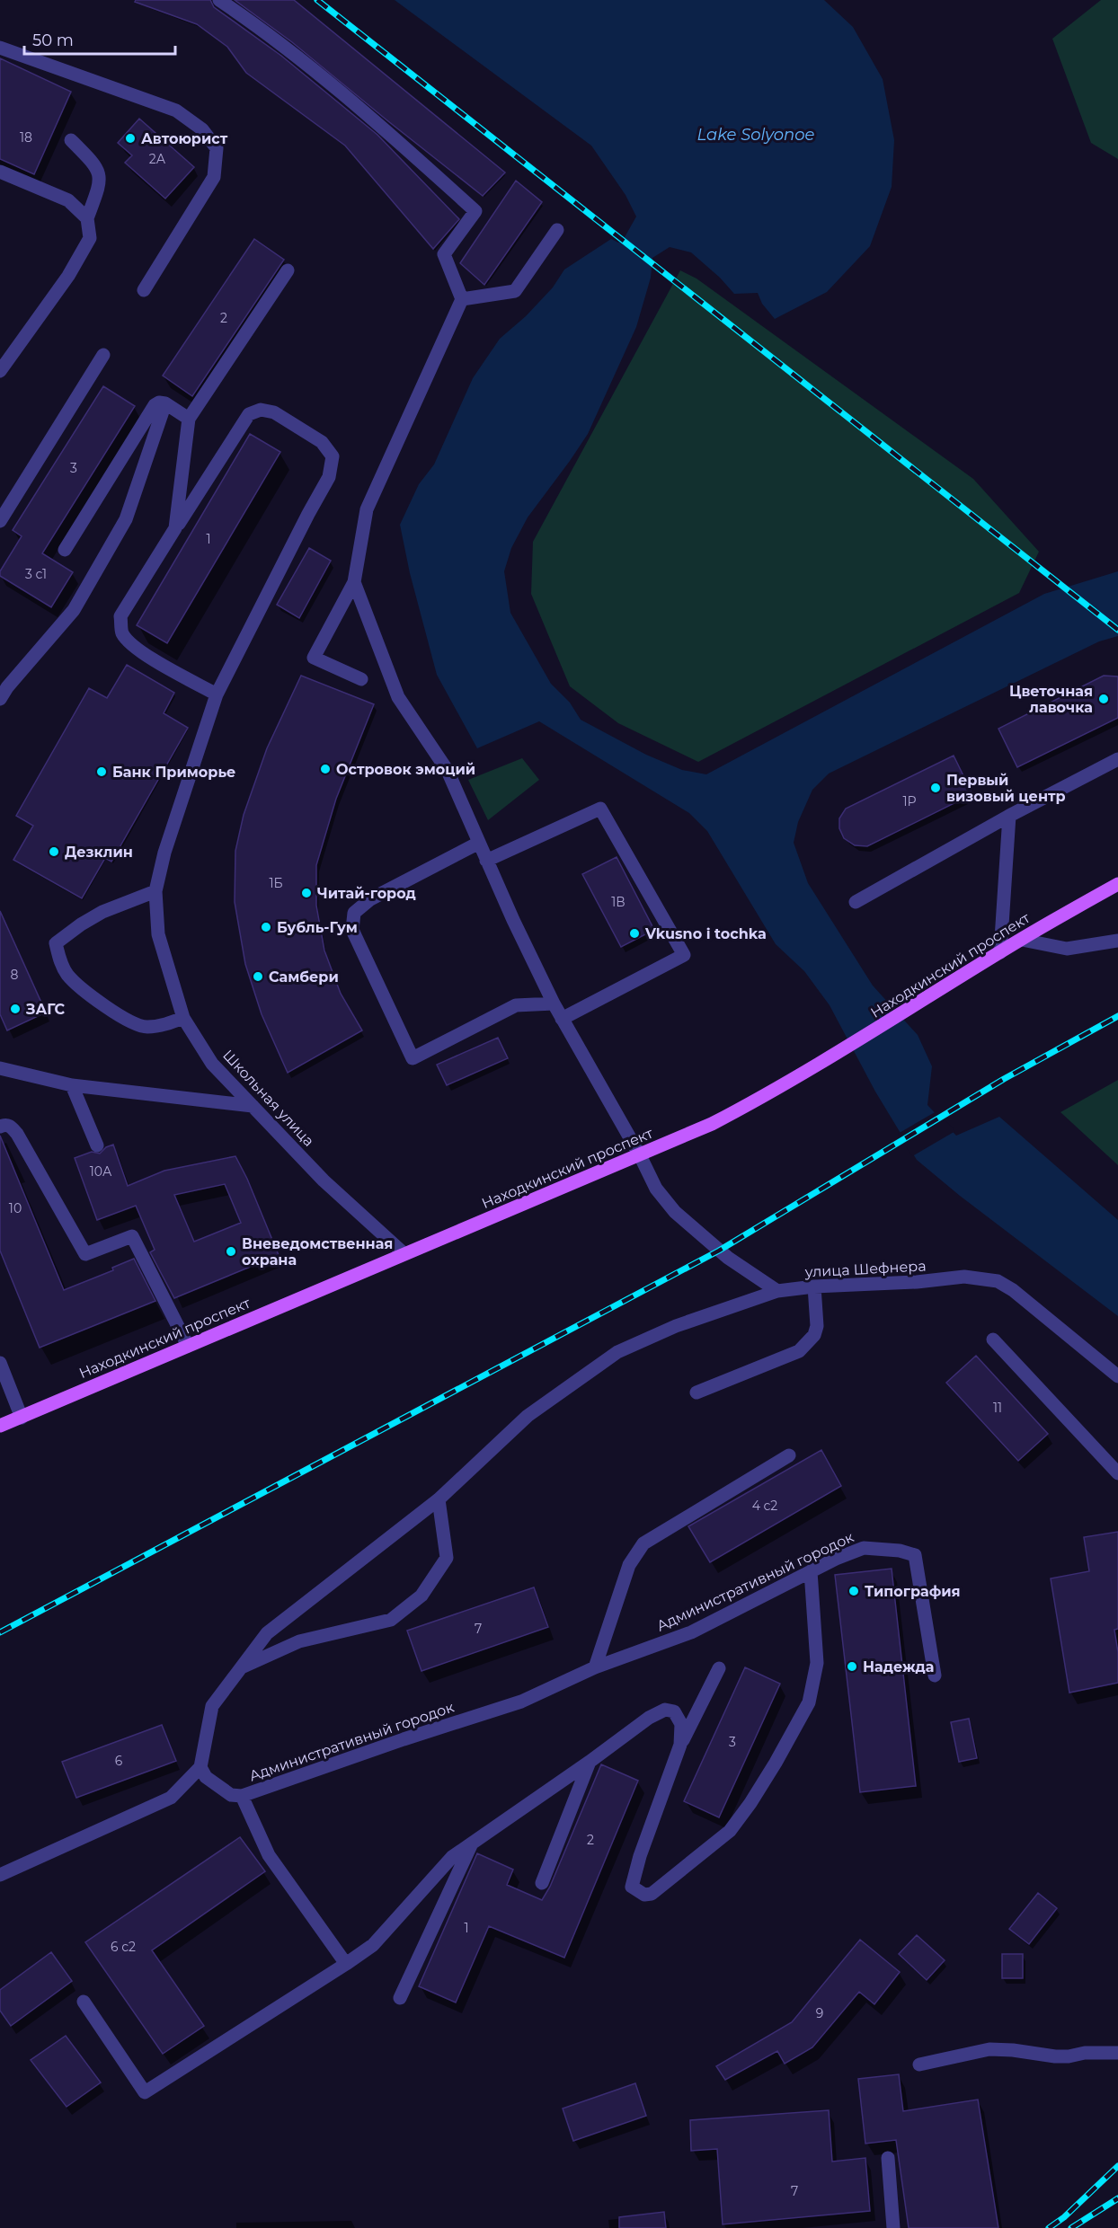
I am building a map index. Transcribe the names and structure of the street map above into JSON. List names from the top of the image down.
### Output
{
  "streets": {
    "main road": ["Находкинский проспект"],
    "street": ["Школьная улица", "улица Шефнера", "Административный городок"]
  },
  "crossings": [
    ["Находкинский проспект", "Школьная улица"]
  ],
  "water": ["Lake Solyonoe"],
  "places": [
    "Автоюрист",
    "Цветочная лавочка",
    "Островок эмоций",
    "Банк Приморье",
    "Первый визовый центр",
    "Дезклин",
    "Читай-город",
    "Бубль-Гум",
    "Vkusno i tochka",
    "Самбери",
    "ЗАГС",
    "Вневедомственная охрана",
    "Типография",
    "Надежда"
  ],
  "house_numbers": [
    "18",
    "2А",
    "2",
    "3",
    "1",
    "3 с1",
    "1Р",
    "1Б",
    "1В",
    "8",
    "10А",
    "10",
    "11",
    "4 с2",
    "7",
    "3",
    "6",
    "2",
    "1",
    "6 с2",
    "9",
    "7"
  ],
  "scale_bar": "50 m"
}
